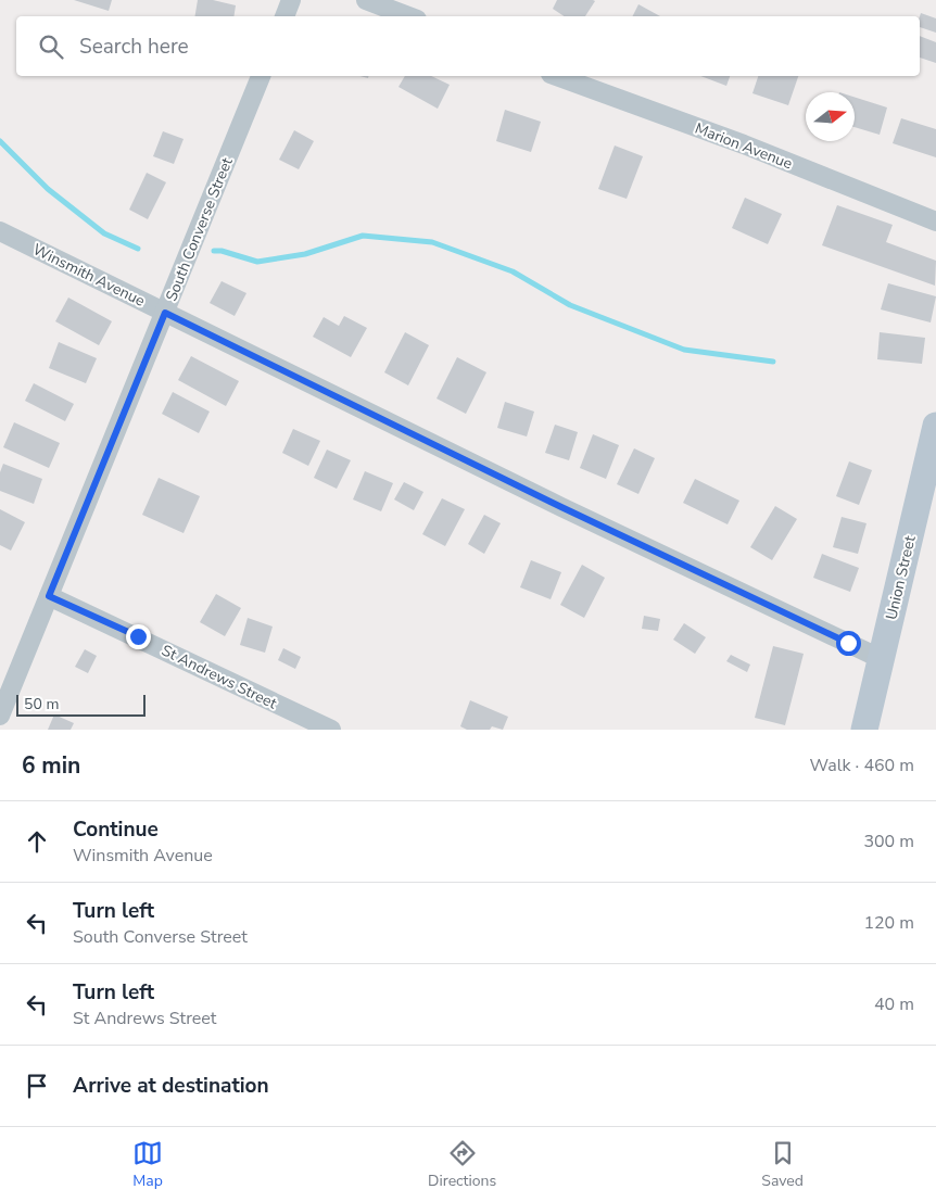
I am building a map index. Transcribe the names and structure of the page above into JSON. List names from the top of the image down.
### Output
{
  "streets": {
    "main road": ["Union Street"],
    "street": [
      "Marion Avenue",
      "South Converse Street",
      "Winsmith Avenue",
      "St Andrews Street"
    ]
  },
  "crossings": [
    ["South Converse Street", "Winsmith Avenue"],
    ["South Converse Street", "St Andrews Street"],
    ["Winsmith Avenue", "Union Street"]
  ],
  "scale_bar": "50 m",
  "north": "right",
  "page": {
    "search": "Search here",
    "scale": "50 m",
    "heading": ["6 min", "Walk · 460 m"],
    "list": [
      ["Continue", "Winsmith Avenue", "300 m"],
      ["Turn left", "South Converse Street", "120 m"],
      ["Turn left", "St Andrews Street", "40 m"],
      "Arrive at destination"
    ],
    "nav": ["Map", "Directions", "Saved"]
  }
}
